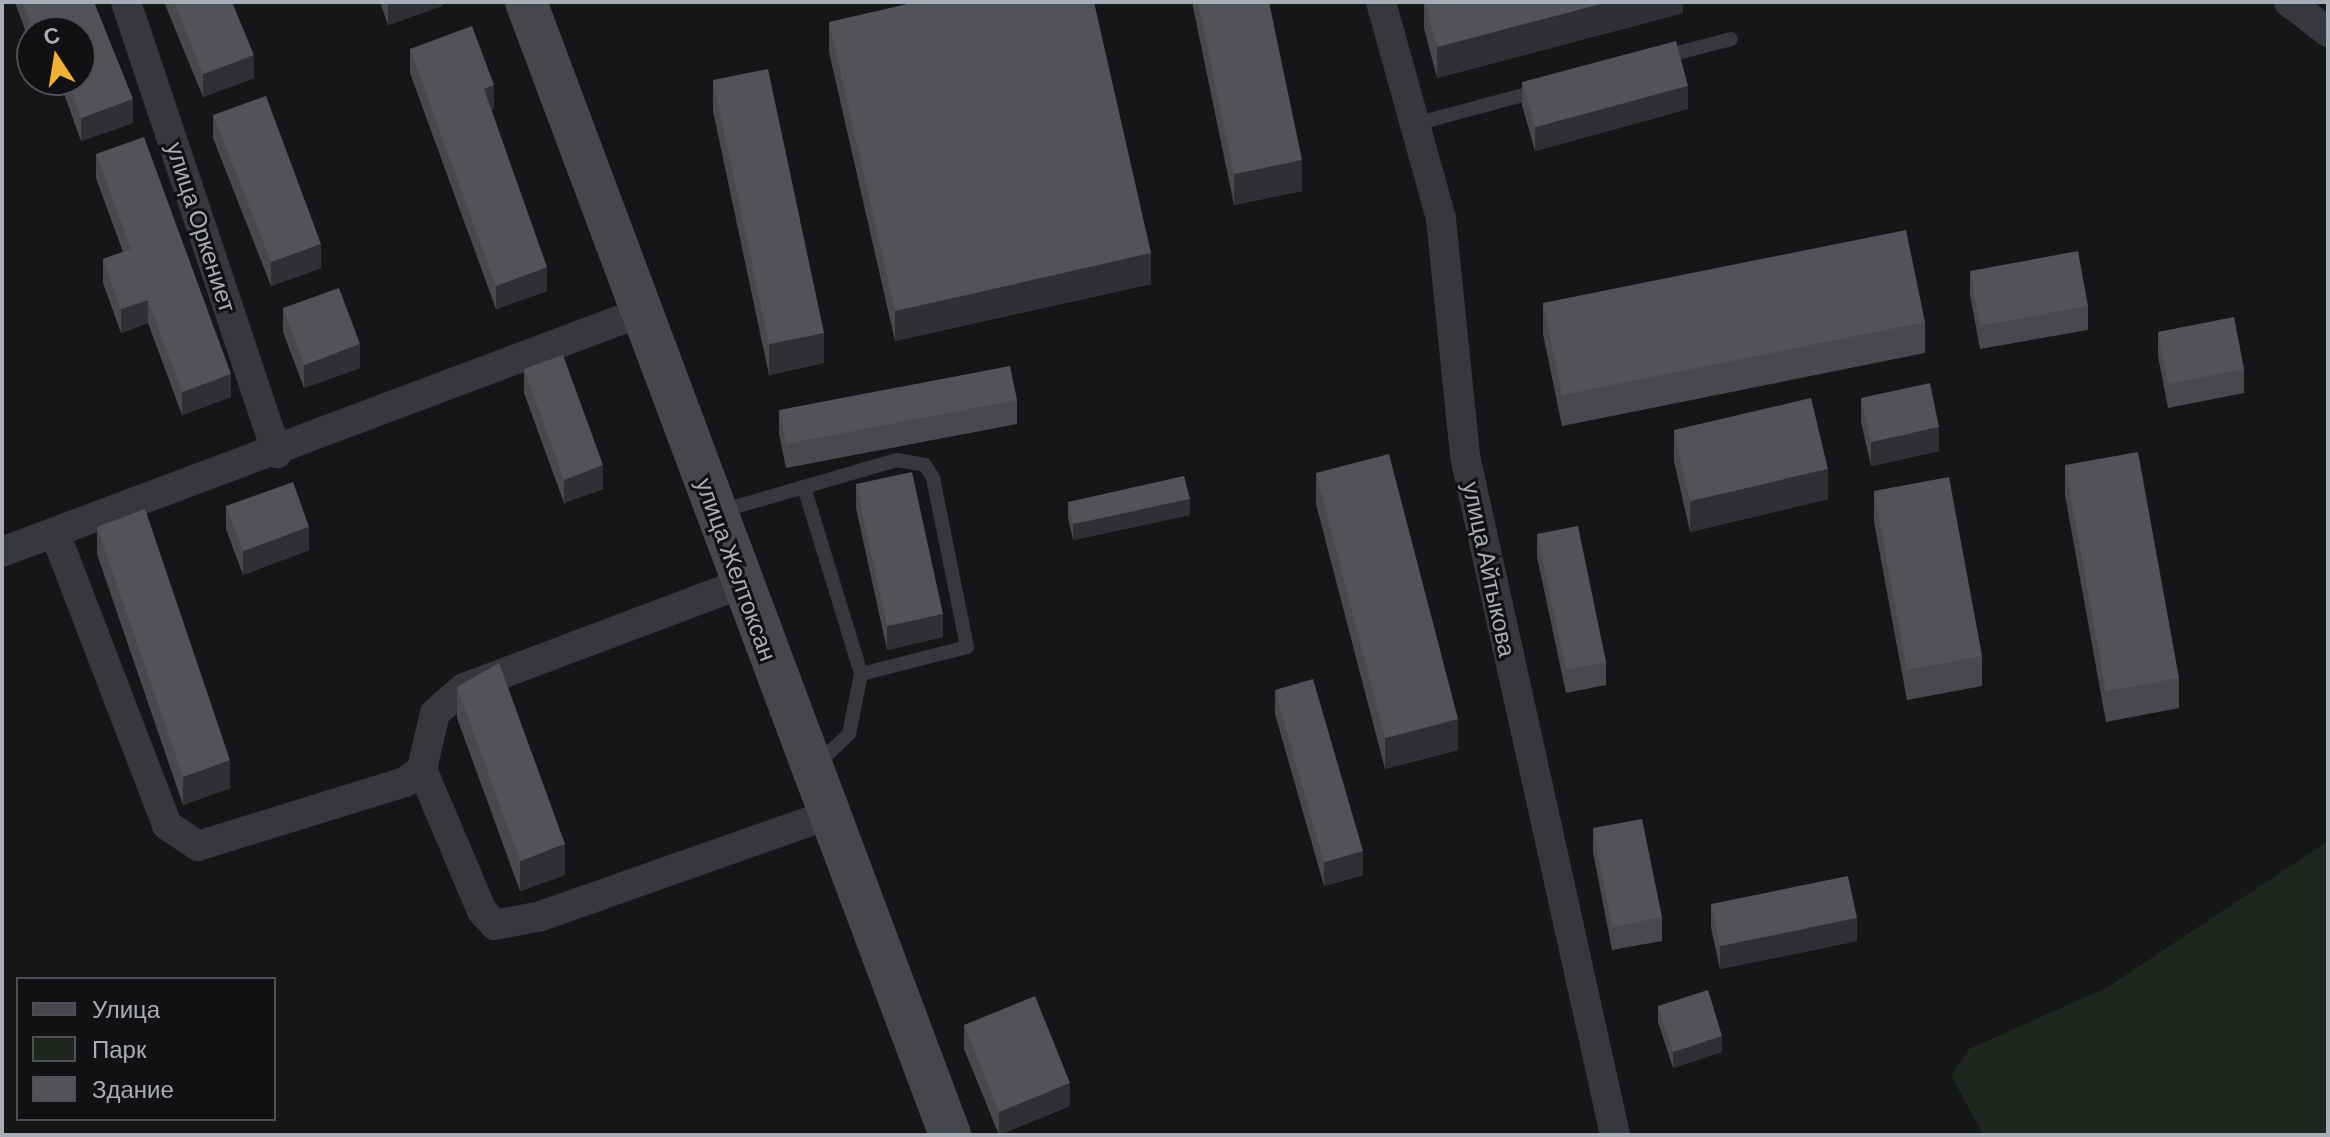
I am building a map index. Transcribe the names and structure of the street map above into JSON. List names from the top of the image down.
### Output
{
  "streets": {
    "street": ["улица Оркениет", "улица Желтоксан", "улица Айтыкова"]
  },
  "legend": ["Улица", "Парк", "Здание"],
  "north": "top"
}
